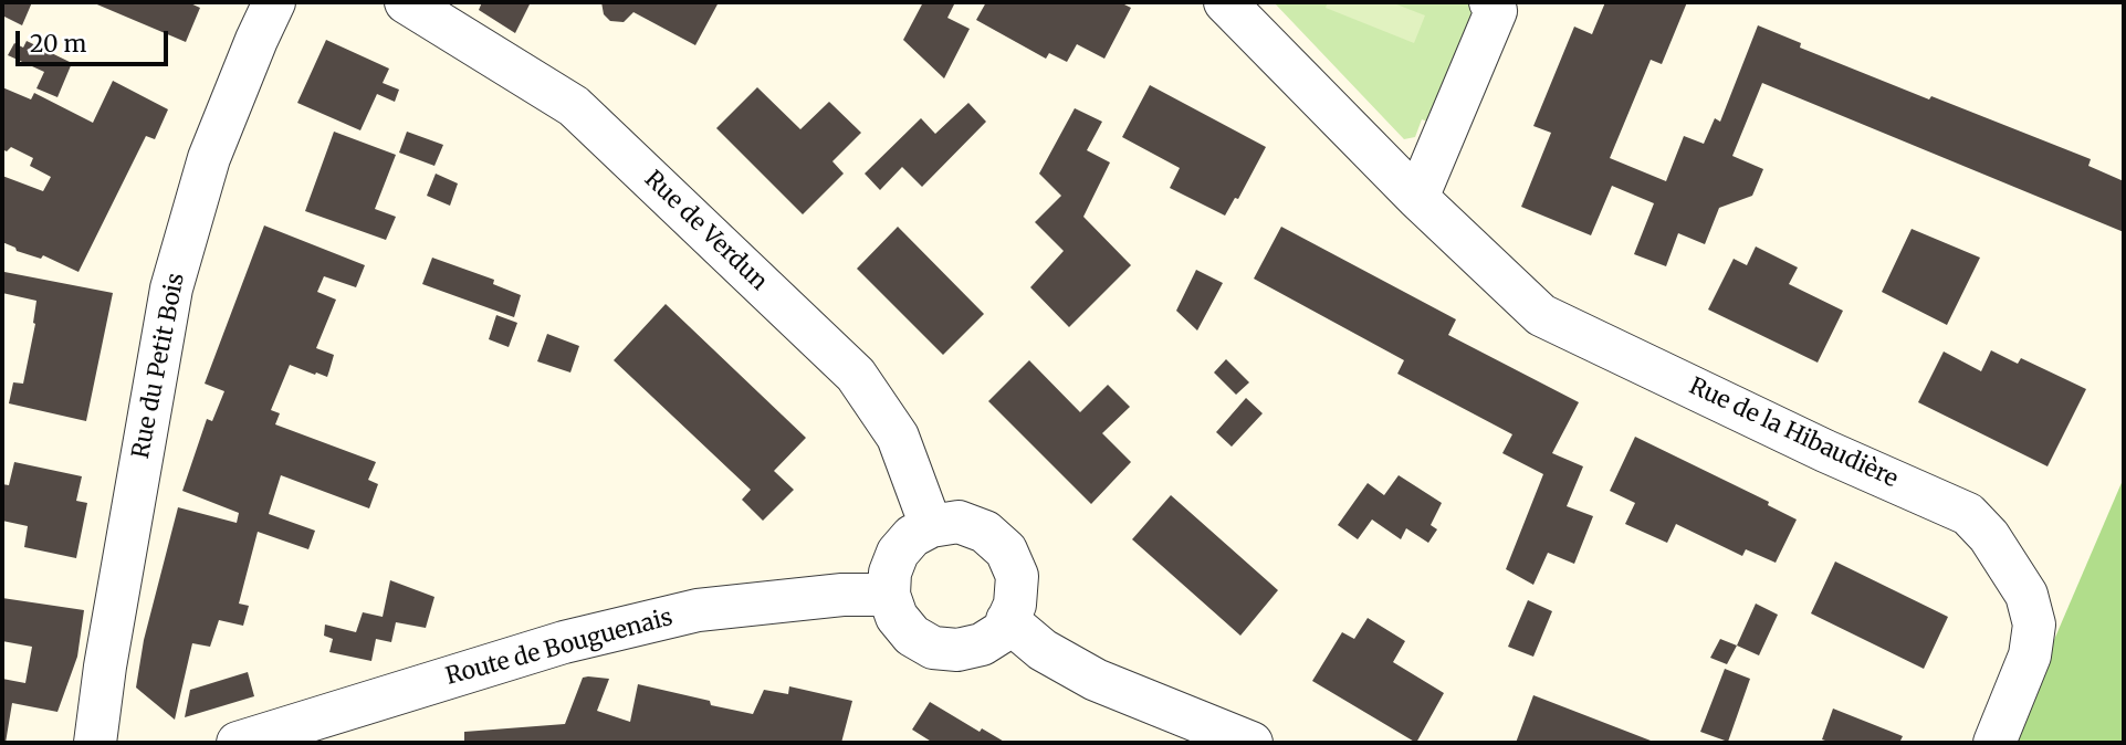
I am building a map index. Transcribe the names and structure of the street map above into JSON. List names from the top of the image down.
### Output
{
  "streets": {
    "street": [
      "Rue de Verdun",
      "Rue du Petit Bois",
      "Rue de la Hibaudière",
      "Route de Bouguenais"
    ]
  },
  "crossings": [
    ["Rue de Verdun", "Route de Bouguenais"]
  ],
  "scale_bar": "20 m"
}
